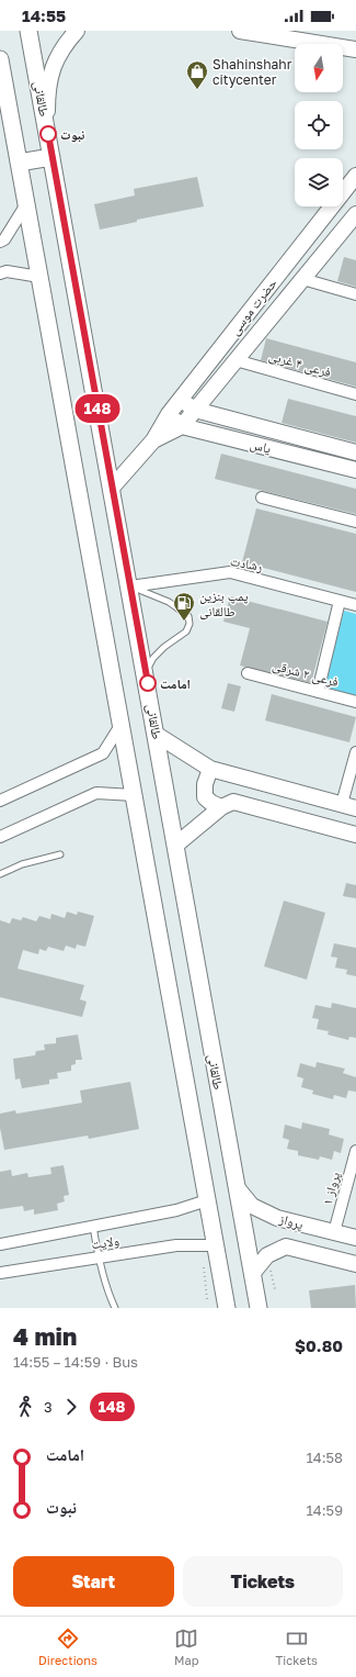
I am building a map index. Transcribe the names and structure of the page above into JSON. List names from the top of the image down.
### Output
{
  "streets": {
    "main road": ["طالقانی"],
    "street": [
      "حضرت موسی",
      "فرعی ۴ غربی",
      "یاس",
      "رشادت",
      "فرعی ۲ شرقی",
      "پرواز ۱",
      "پرواز",
      "ولایت"
    ]
  },
  "crossings": [
    ["طالقانی", "حضرت موسی"],
    ["طالقانی", "رشادت"],
    ["طالقانی", "پرواز"],
    ["حضرت موسی", "فرعی ۴ غربی"],
    ["حضرت موسی", "یاس"],
    ["پرواز ۱", "پرواز"]
  ],
  "places": {
    "shop": ["Shahinshahr citycenter"],
    "other": ["نبوت", "امامت"],
    "fuel station": ["پمپ بنزین طالقانی"]
  },
  "lines": ["bus line 148"],
  "north": "bottom",
  "page": {
    "status": "14:55",
    "on_map": "148",
    "heading": ["4 min", "14:55 – 14:59 · Bus", "$0.80"],
    "legs": ["3", "148"],
    "list": [
      {
        "name": "امامت",
        "value": "14:58"
      },
      {
        "name": "نبوت",
        "value": "14:59"
      }
    ],
    "buttons": ["Start", "Tickets"],
    "tabs": ["Directions", "Map", "Tickets"]
  }
}
